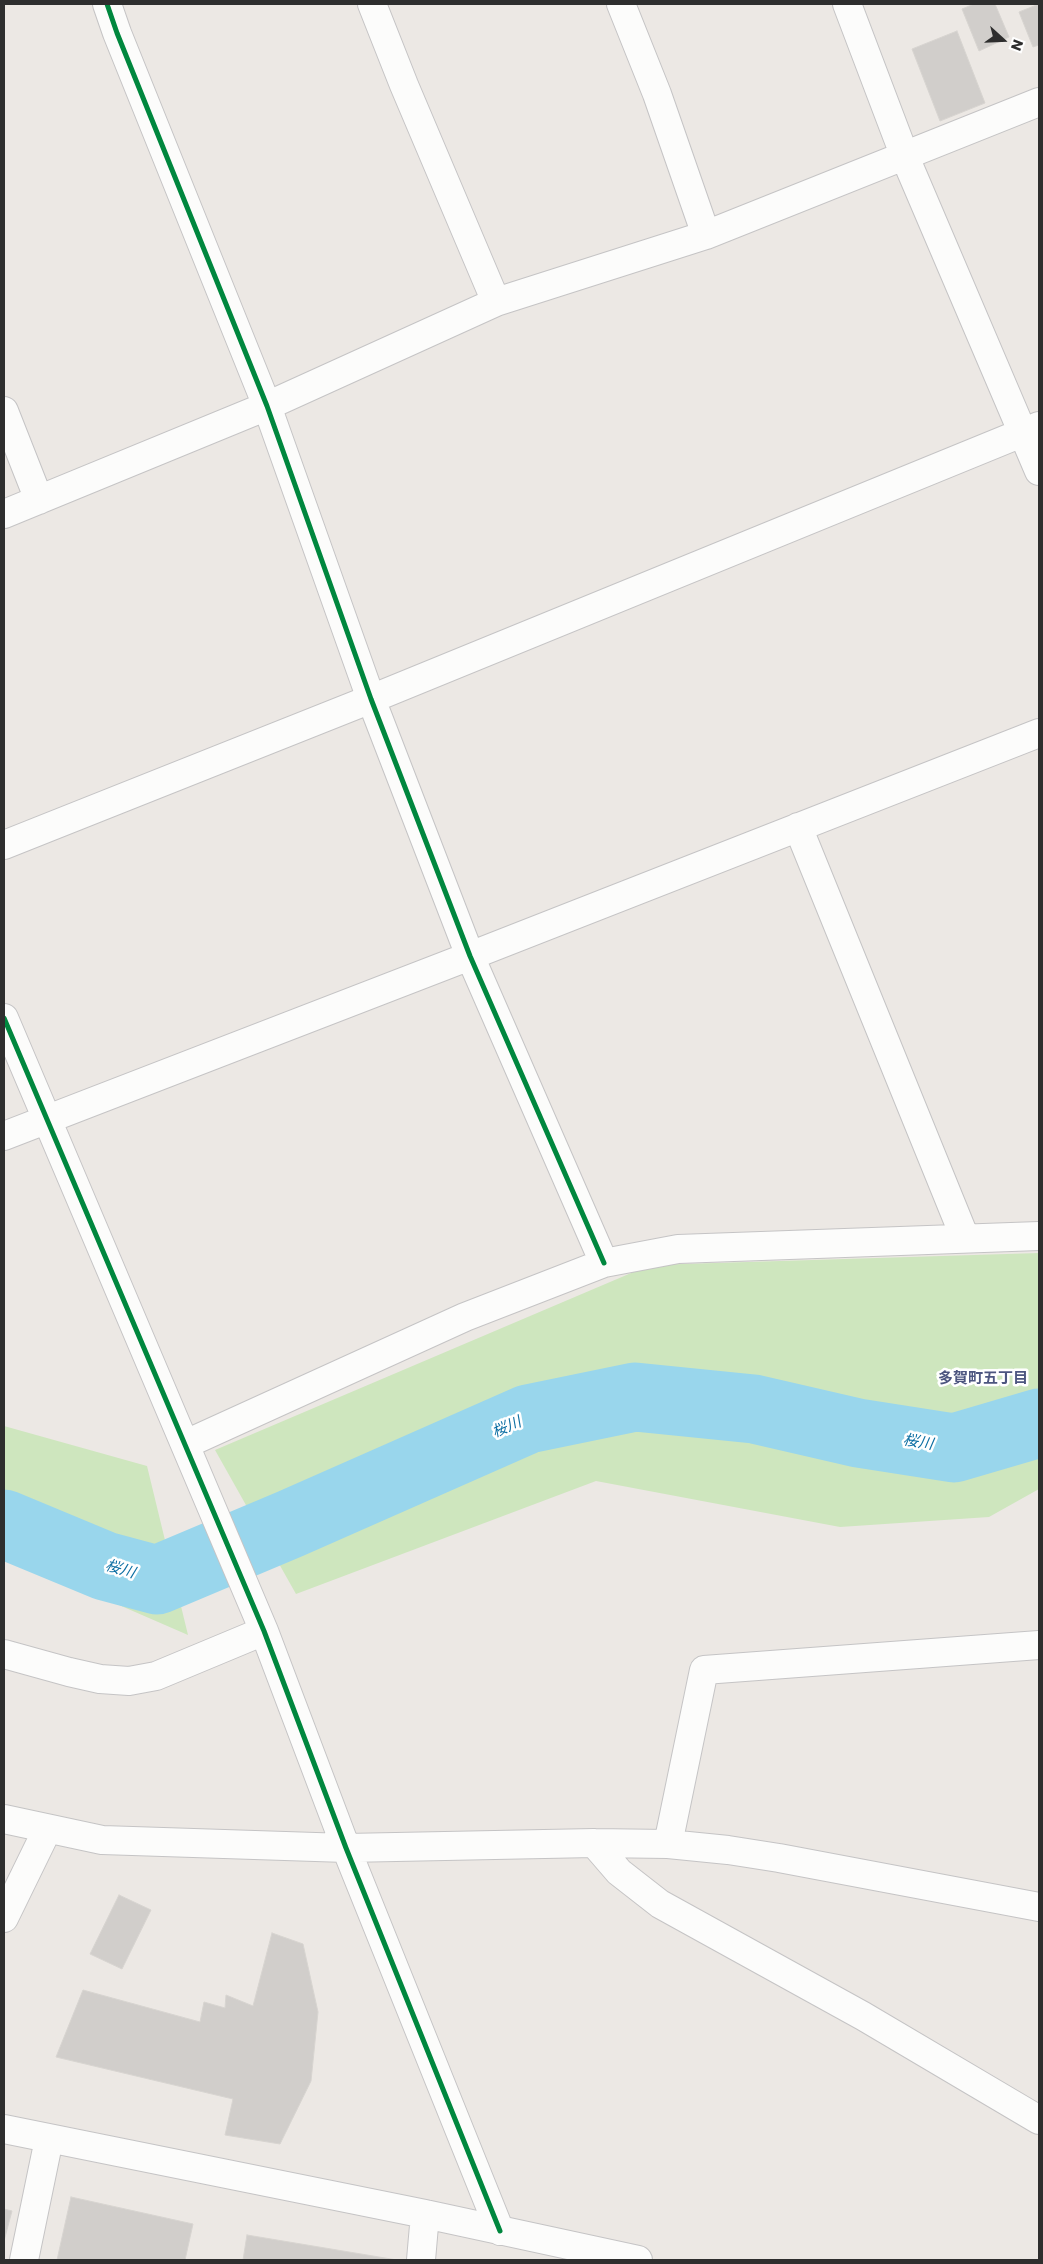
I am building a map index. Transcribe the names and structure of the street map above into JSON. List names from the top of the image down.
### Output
{
  "districts": ["多賀町五丁目"],
  "water": ["桜川"],
  "north": "right"
}
